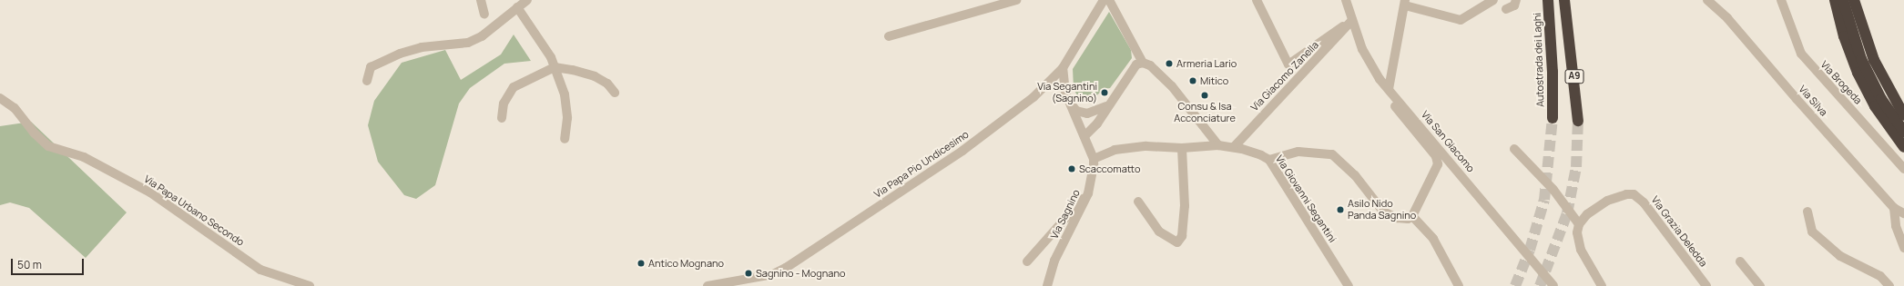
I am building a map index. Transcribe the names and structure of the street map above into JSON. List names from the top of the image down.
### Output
{
  "streets": {
    "highway": ["Autostrada dei Laghi", "A9"],
    "street": [
      "Via Giacomo Zanella",
      "Via Brogeda",
      "Via Silva",
      "Via San Giacomo",
      "Via Papa Pio Undicesimo",
      "Via Giovanni Segantini",
      "Via Papa Urbano Secondo",
      "Via Sagnino",
      "Via Grazia Deledda"
    ]
  },
  "crossings": [
    ["Via Giacomo Zanella", "Via San Giacomo"],
    ["Via Giacomo Zanella", "Via Giovanni Segantini"],
    ["Via Giovanni Segantini", "Via Sagnino"]
  ],
  "places": [
    "Armeria Lario",
    "Mitico",
    "Via Segantini (Sagnino)",
    "Consu & Isa Acconciature",
    "Scaccomatto",
    "Asilo Nido Panda Sagnino",
    "Antico Mognano",
    "Sagnino - Mognano"
  ],
  "scale_bar": "50 m"
}
